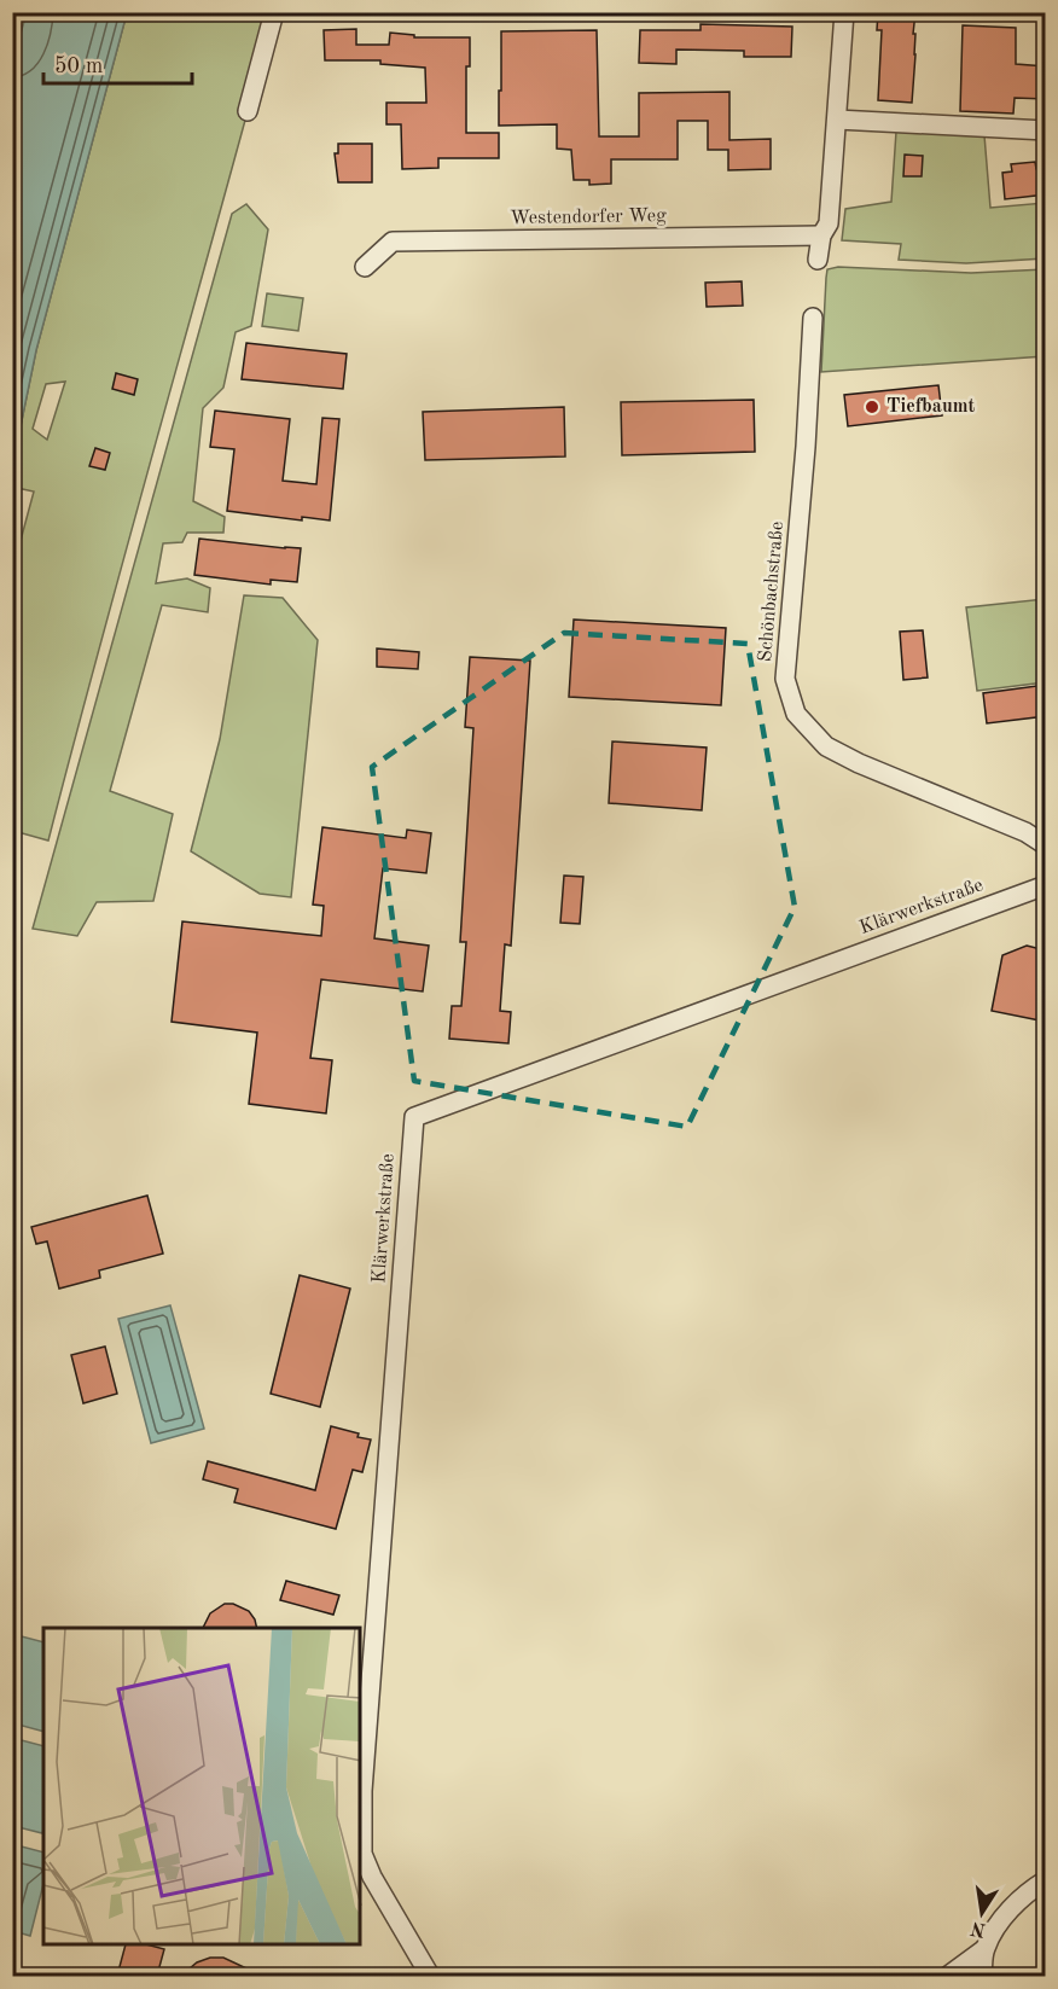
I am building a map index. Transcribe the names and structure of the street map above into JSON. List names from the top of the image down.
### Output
{
  "streets": {
    "street": ["Westendorfer Weg", "Schönbachstraße", "Klärwerkstraße"]
  },
  "places": ["Tiefbaumt"],
  "scale_bar": "50 m",
  "north": "bottom"
}
